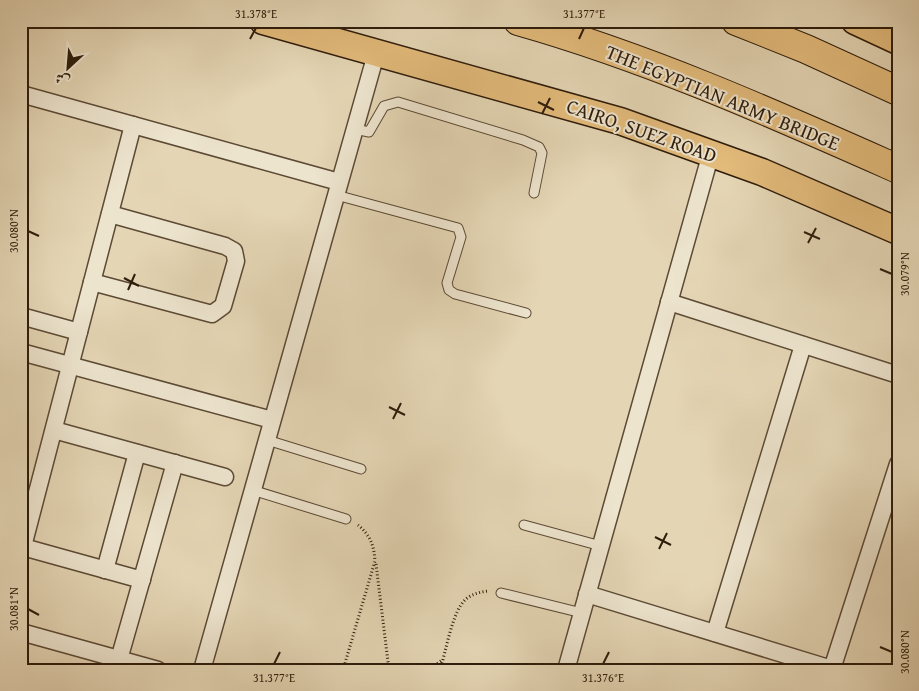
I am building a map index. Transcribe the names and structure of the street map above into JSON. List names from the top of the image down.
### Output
{
  "streets": {
    "highway": ["THE EGYPTIAN ARMY BRIDGE"],
    "main road": ["CAIRO, SUEZ ROAD"]
  },
  "north": "bottom left",
  "coordinates": [
    "31.378°E",
    "31.377°E",
    "30.080°N",
    "30.079°N",
    "30.081°N",
    "31.376°E"
  ]
}
